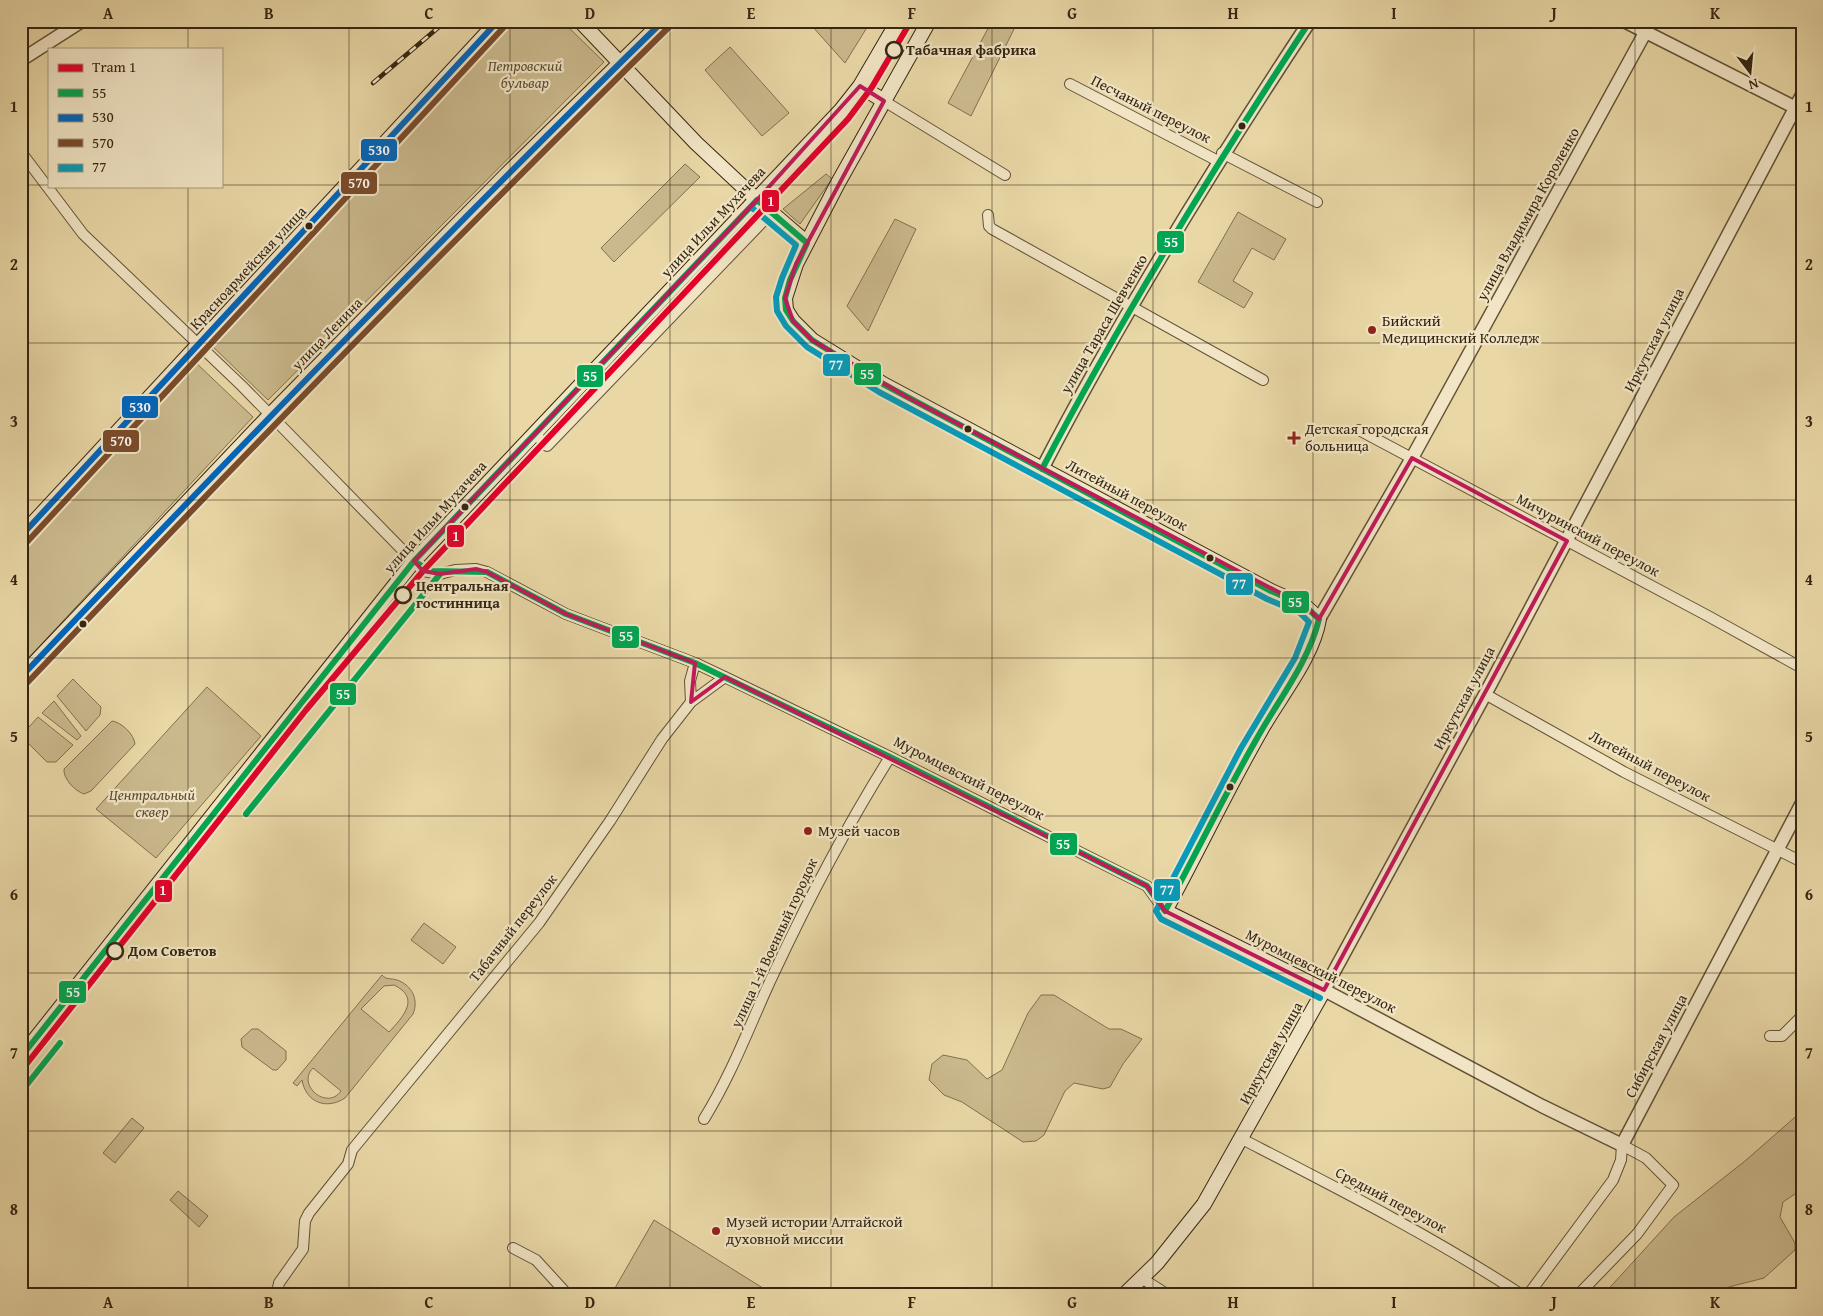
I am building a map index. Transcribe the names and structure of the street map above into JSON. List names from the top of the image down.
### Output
{
  "streets": {
    "main road": [
      "улица Владимира Короленко",
      "улица Ильи Мухачева",
      "Красноармейская улица",
      "улица Ленина",
      "Иркутская улица",
      "Литейный переулок",
      "Муромцевский переулок"
    ],
    "street": [
      "Песчаный переулок",
      "улица Тараса Шевченко",
      "Мичуринский переулок",
      "Табачный переулок",
      "улица 1-й Военный городок",
      "Сибирская улица",
      "Средний переулок"
    ]
  },
  "crossings": [
    ["Песчаный переулок", "улица Тараса Шевченко"],
    ["улица Владимира Короленко", "Литейный переулок"],
    ["улица Владимира Короленко", "Мичуринский переулок"],
    ["улица Владимира Короленко", "Муромцевский переулок"],
    ["улица Ильи Мухачева", "Муромцевский переулок"],
    ["Красноармейская улица", "Муромцевский переулок"],
    ["улица Тараса Шевченко", "Литейный переулок"],
    ["улица Ленина", "Муромцевский переулок"],
    ["Иркутская улица", "Литейный переулок"],
    ["Иркутская улица", "Мичуринский переулок"],
    ["Иркутская улица", "Муромцевский переулок"],
    ["Иркутская улица", "Средний переулок"],
    ["Литейный переулок", "Сибирская улица"],
    ["Муромцевский переулок", "Табачный переулок"],
    ["Муромцевский переулок", "улица 1-й Военный городок"],
    ["Муромцевский переулок", "Сибирская улица"]
  ],
  "parks": ["Петровский бульвар", "Центральный сквер"],
  "places": {
    "other": [
      "Табачная фабрика",
      "Бийский Медицинский Колледж",
      "Центральная гостинница",
      "Музей часов",
      "Дом Советов",
      "Музей истории Алтайской духовной миссии"
    ],
    "health": ["Детская городская больница"]
  },
  "lines": [
    "tram line 1",
    "transit line 55",
    "transit line 530",
    "transit line 570",
    "transit line 77"
  ],
  "legend": [
    "Tram 1",
    "55",
    "530",
    "570",
    "77"
  ],
  "north": "bottom",
  "grid": {
    "columns": [
      "A",
      "B",
      "C",
      "D",
      "E",
      "F",
      "G",
      "H",
      "I",
      "J",
      "K"
    ],
    "rows": [
      "1",
      "2",
      "3",
      "4",
      "5",
      "6",
      "7",
      "8"
    ]
  }
}
